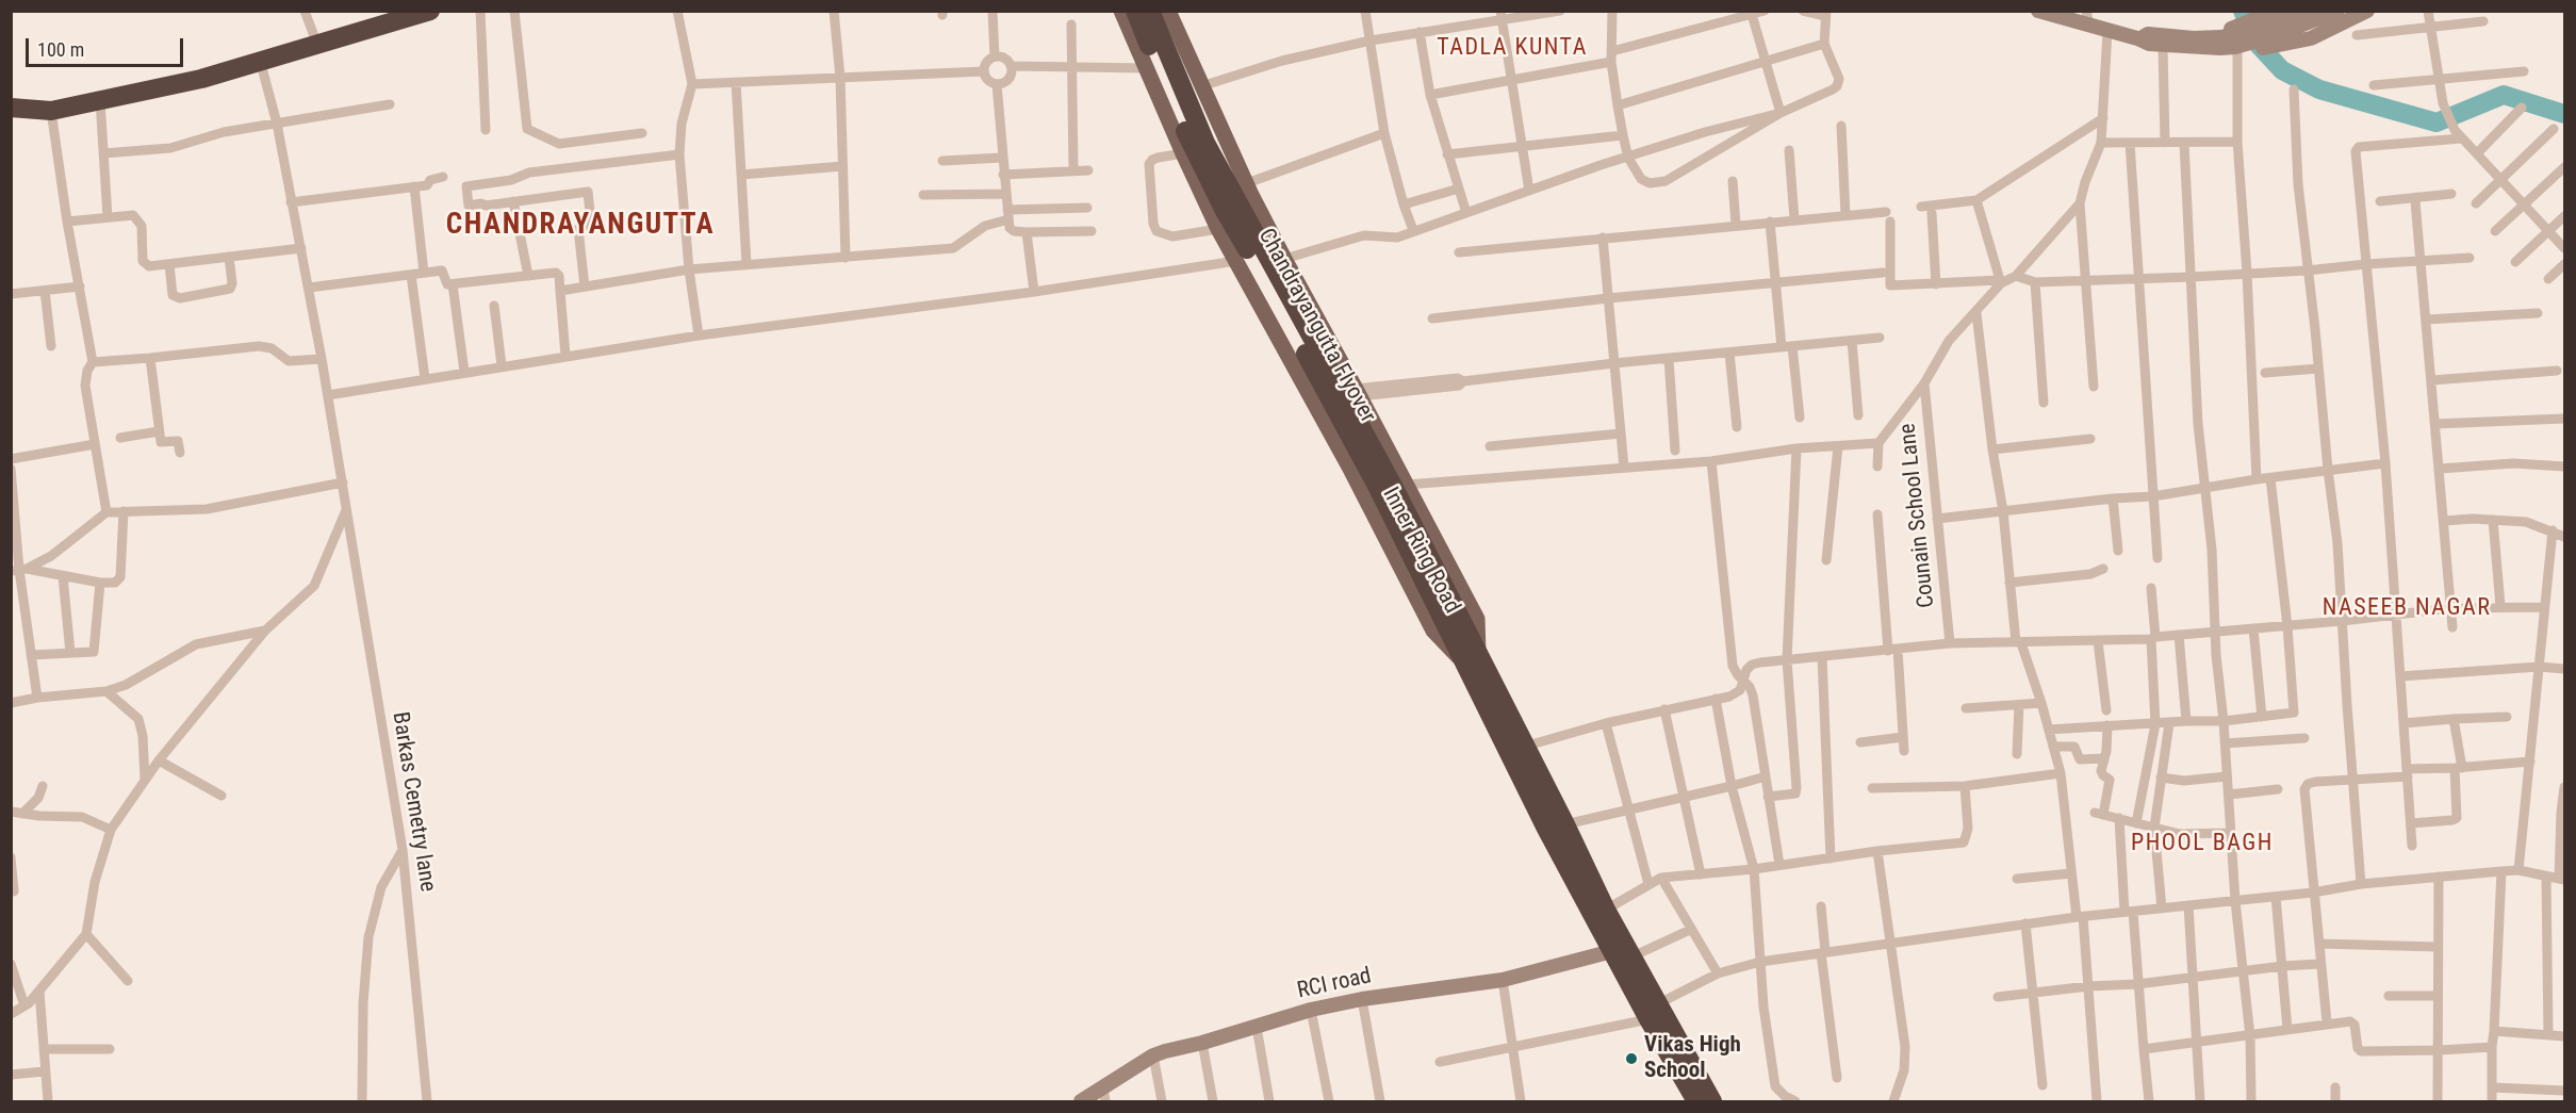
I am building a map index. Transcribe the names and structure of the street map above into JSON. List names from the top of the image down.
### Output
{
  "streets": {
    "highway": ["Chandrayangutta Flyover", "Inner Ring Road"],
    "street": ["Counain School Lane", "Barkas Cemetry lane", "RCI road"]
  },
  "crossings": [
    ["Chandrayangutta Flyover", "Inner Ring Road"],
    ["Inner Ring Road", "RCI road"]
  ],
  "districts": [
    "TADLA KUNTA",
    "CHANDRAYANGUTTA",
    "NASEEB NAGAR",
    "PHOOL BAGH"
  ],
  "places": ["Vikas High School"],
  "scale_bar": "100 m"
}
